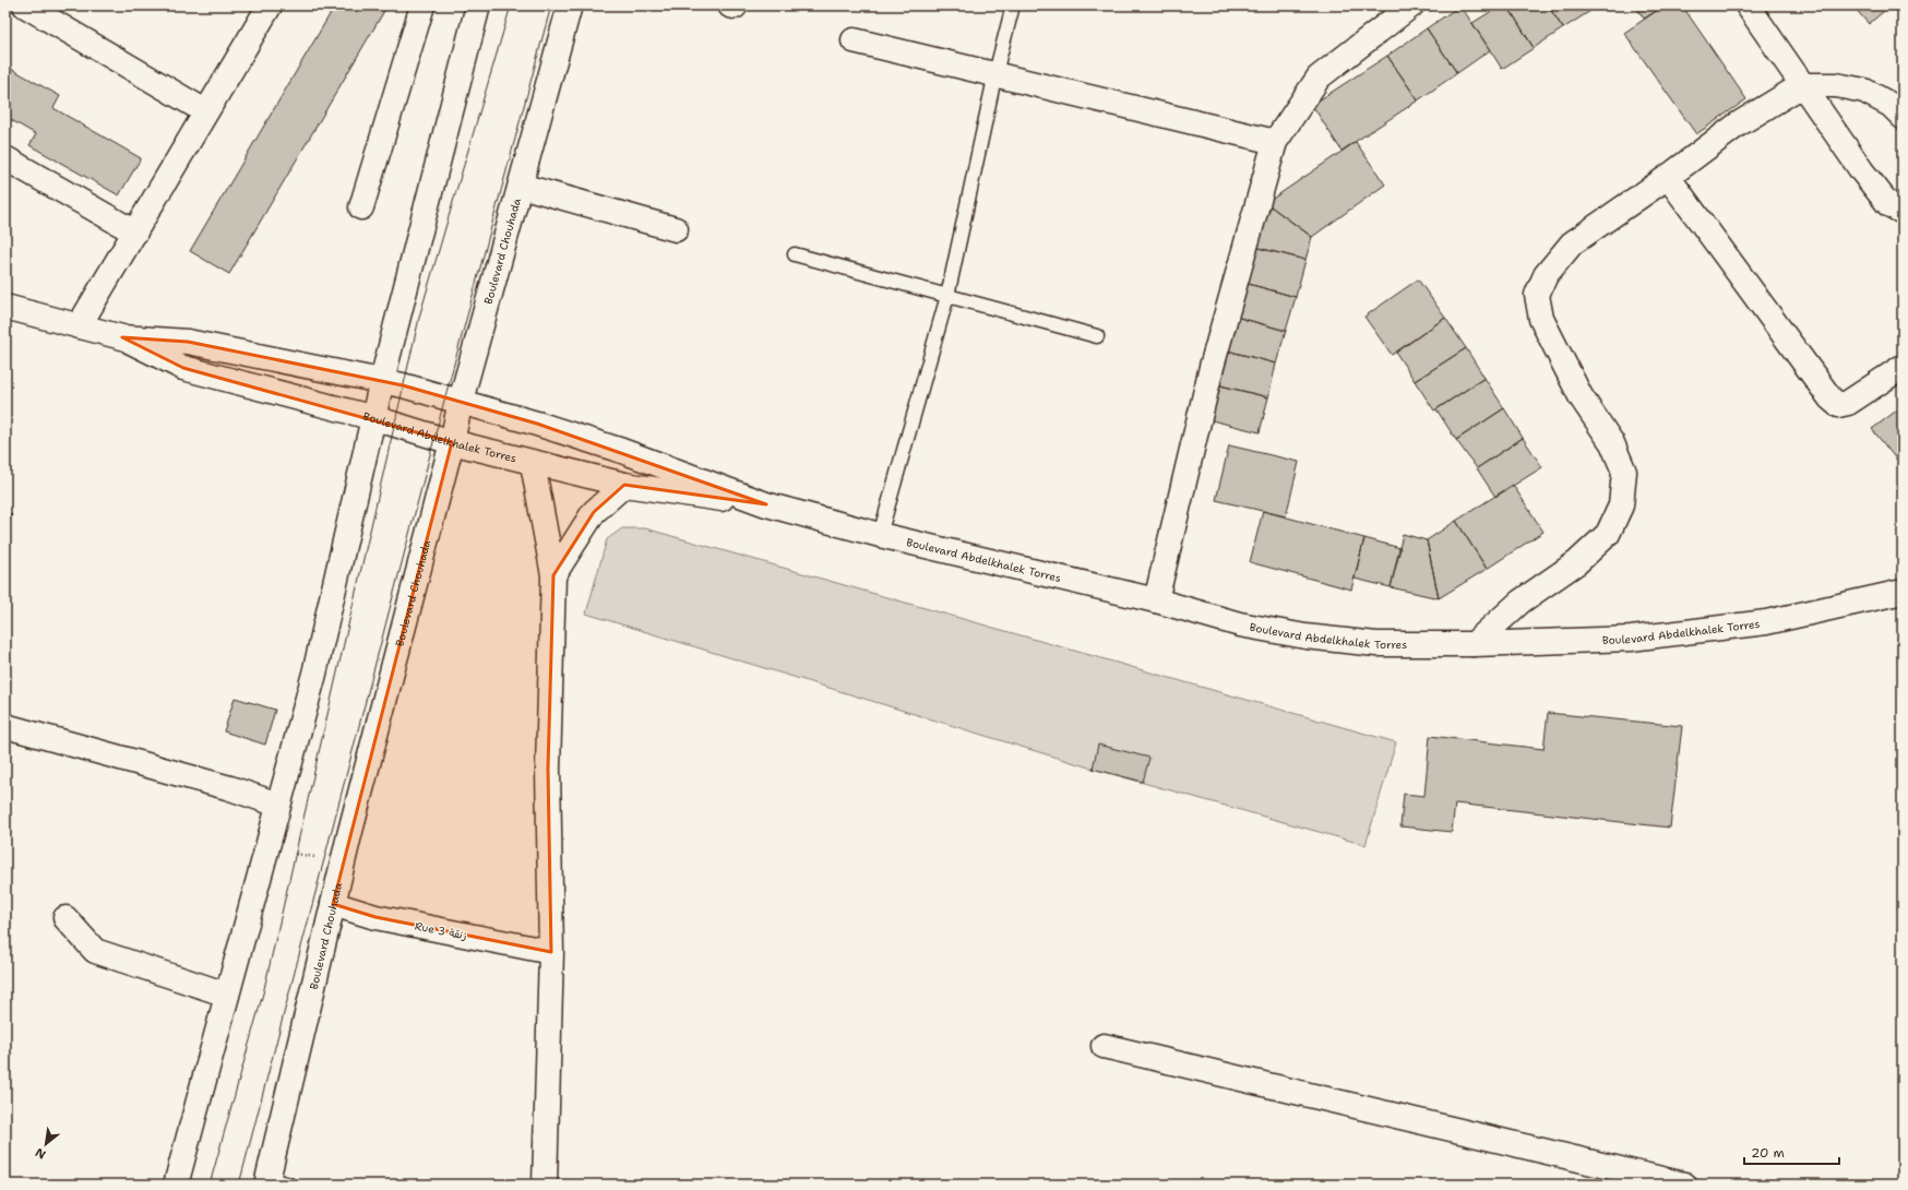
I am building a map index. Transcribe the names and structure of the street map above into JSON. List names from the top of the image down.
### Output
{
  "streets": {
    "street": ["Boulevard Chouhada", "Boulevard Abdelkhalek Torres", "Rue 3 زنقة"]
  },
  "crossings": [
    ["Boulevard Chouhada", "Boulevard Abdelkhalek Torres"],
    ["Boulevard Chouhada", "Rue 3 زنقة"]
  ],
  "scale_bar": "20 m",
  "north": "bottom left"
}
